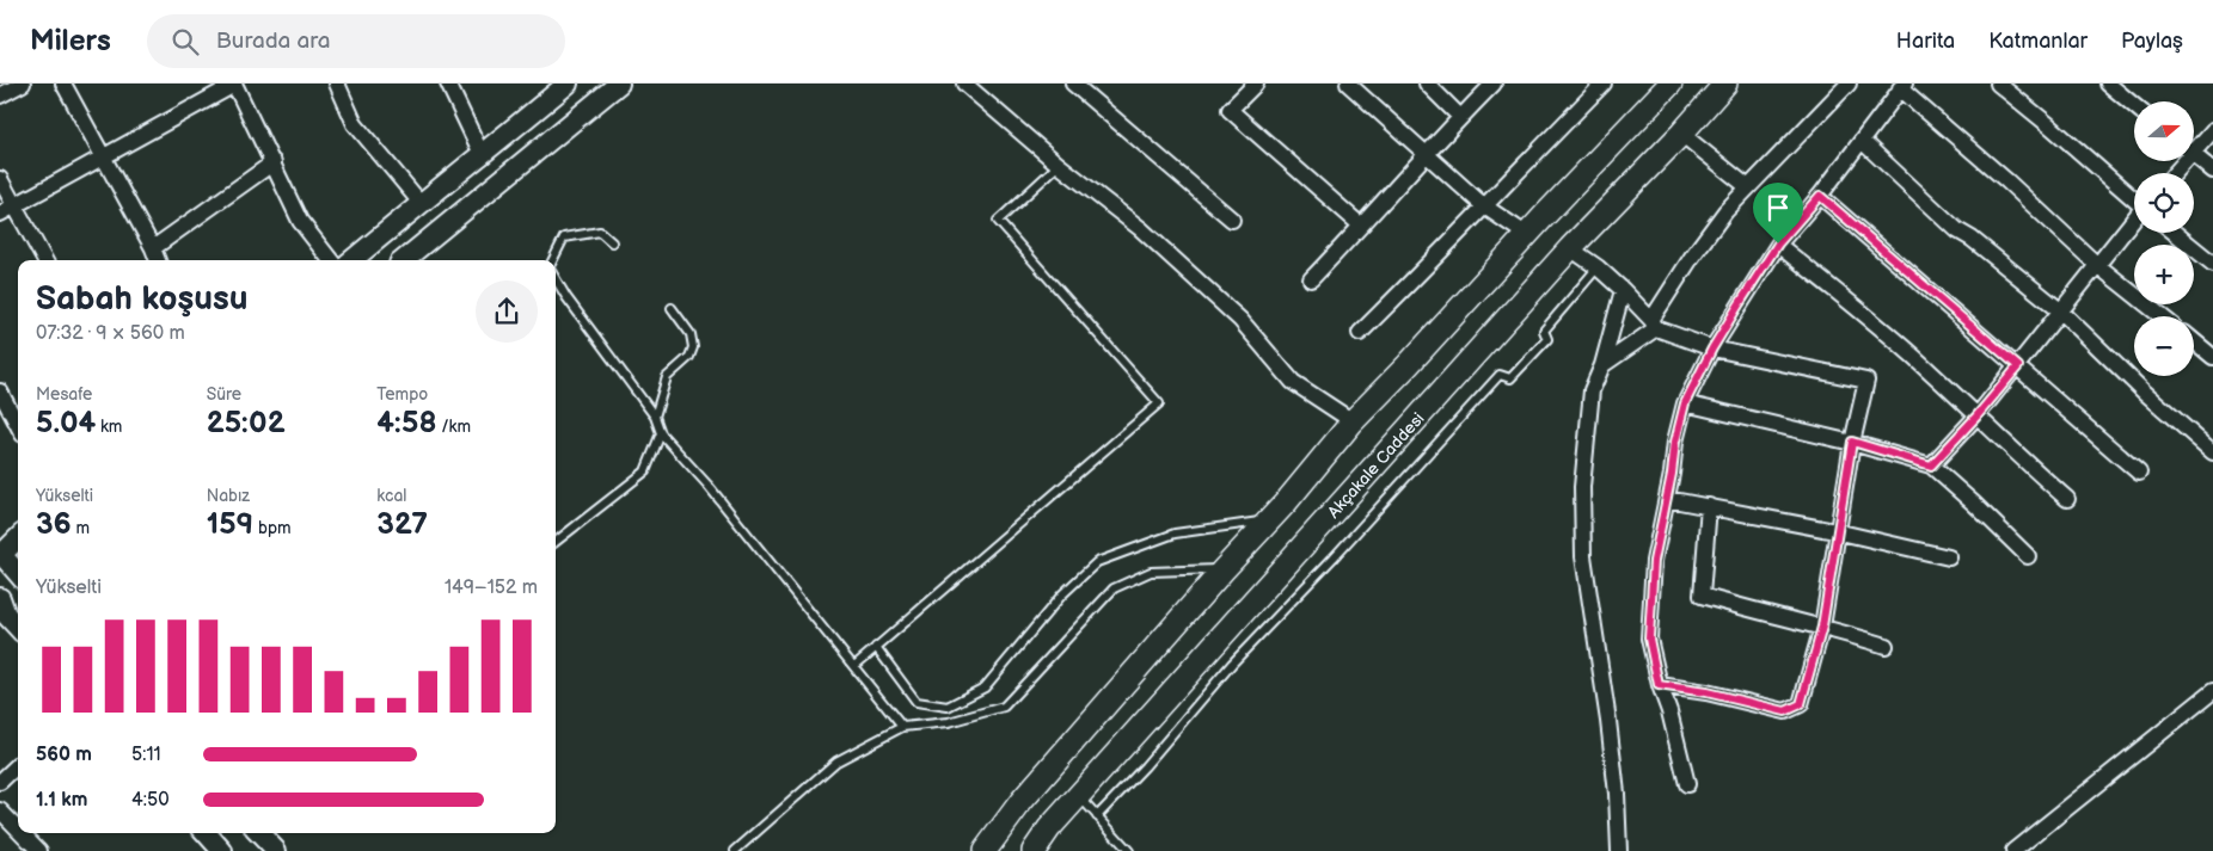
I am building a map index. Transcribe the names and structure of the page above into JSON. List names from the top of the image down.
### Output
{
  "streets": {
    "main road": ["Akçakale Caddesi"]
  },
  "north": "right",
  "page": {
    "header": "Milers",
    "search": "Burada ara",
    "nav": ["Harita", "Katmanlar", "Paylaş"],
    "map_buttons": ["+", "−"],
    "heading": ["Sabah koşusu", "07:32 · 9 × 560 m"],
    "stats": [
      ["Mesafe", "5.04 km"],
      ["Süre", "25:02"],
      ["Tempo", "4:58 /km"],
      ["Yükselti", "36 m"],
      ["Nabız", "159 bpm"],
      ["kcal", "327"]
    ],
    "chart": ["Yükselti", "149–152 m"],
    "list": [
      {
        "name": "560 m",
        "note": "5:11"
      },
      {
        "name": "1.1 km",
        "note": "4:50"
      }
    ]
  }
}
